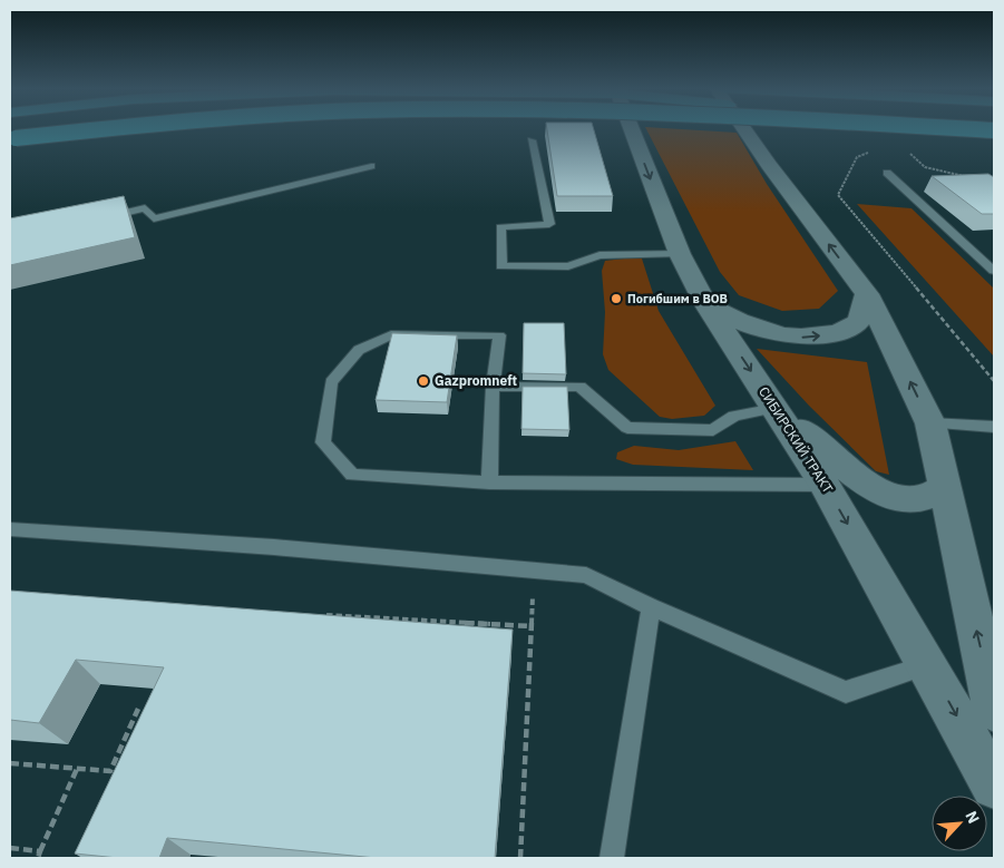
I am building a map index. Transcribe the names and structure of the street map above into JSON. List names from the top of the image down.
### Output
{
  "streets": {
    "main road": ["СИБИРСКИЙ ТРАКТ"]
  },
  "places": ["Погибшим в ВОВ", "Gazpromneft"],
  "north": "top right"
}
